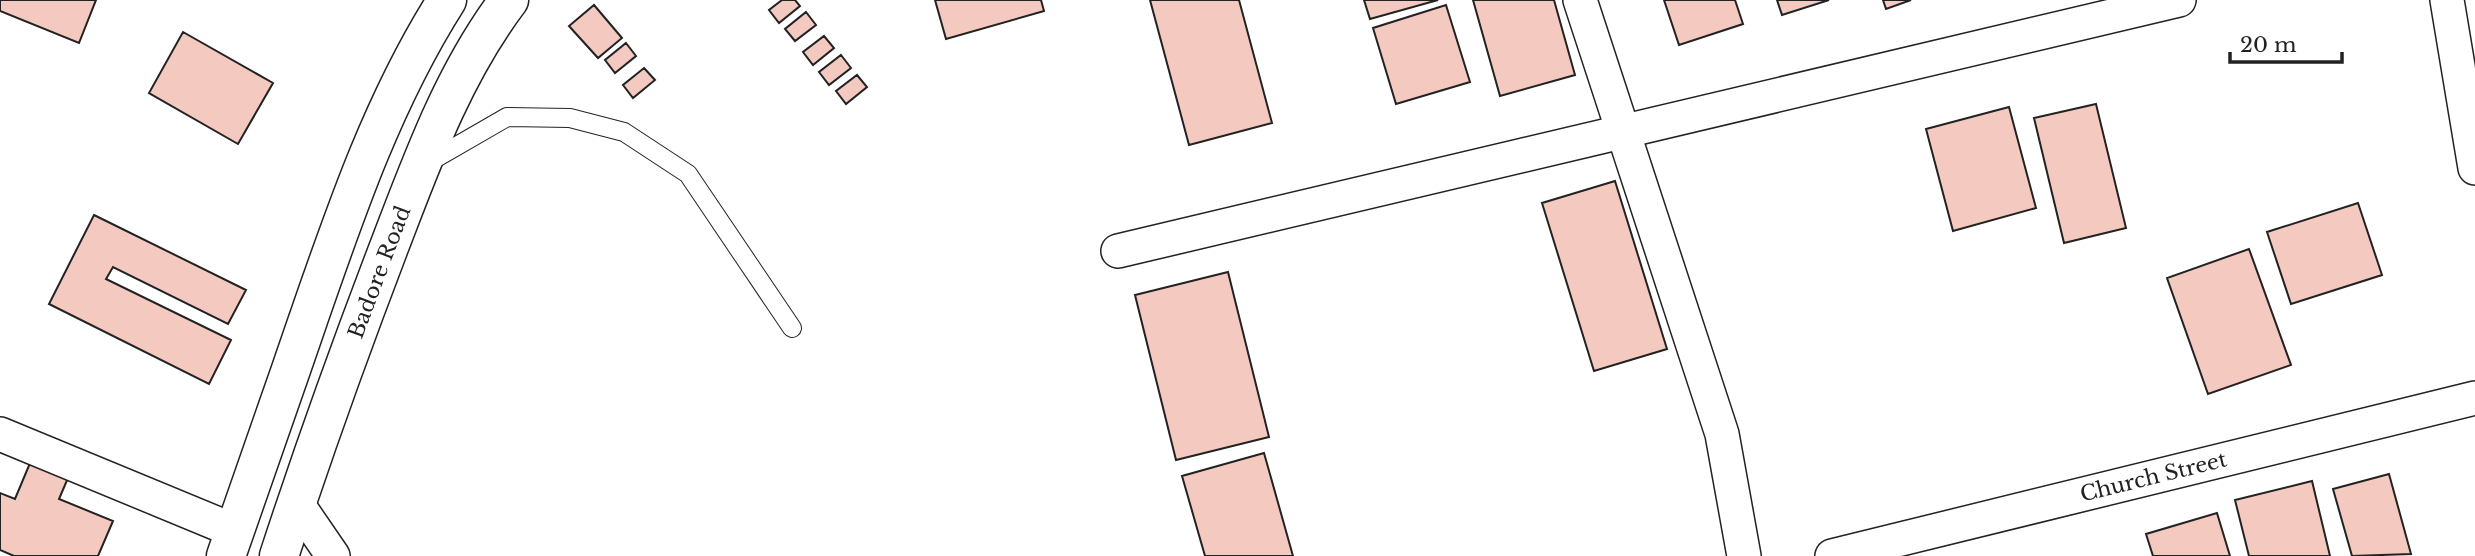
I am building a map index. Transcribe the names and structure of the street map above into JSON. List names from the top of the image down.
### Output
{
  "streets": {
    "main road": ["Badore Road"],
    "street": ["Church Street"]
  },
  "scale_bar": "20 m"
}
